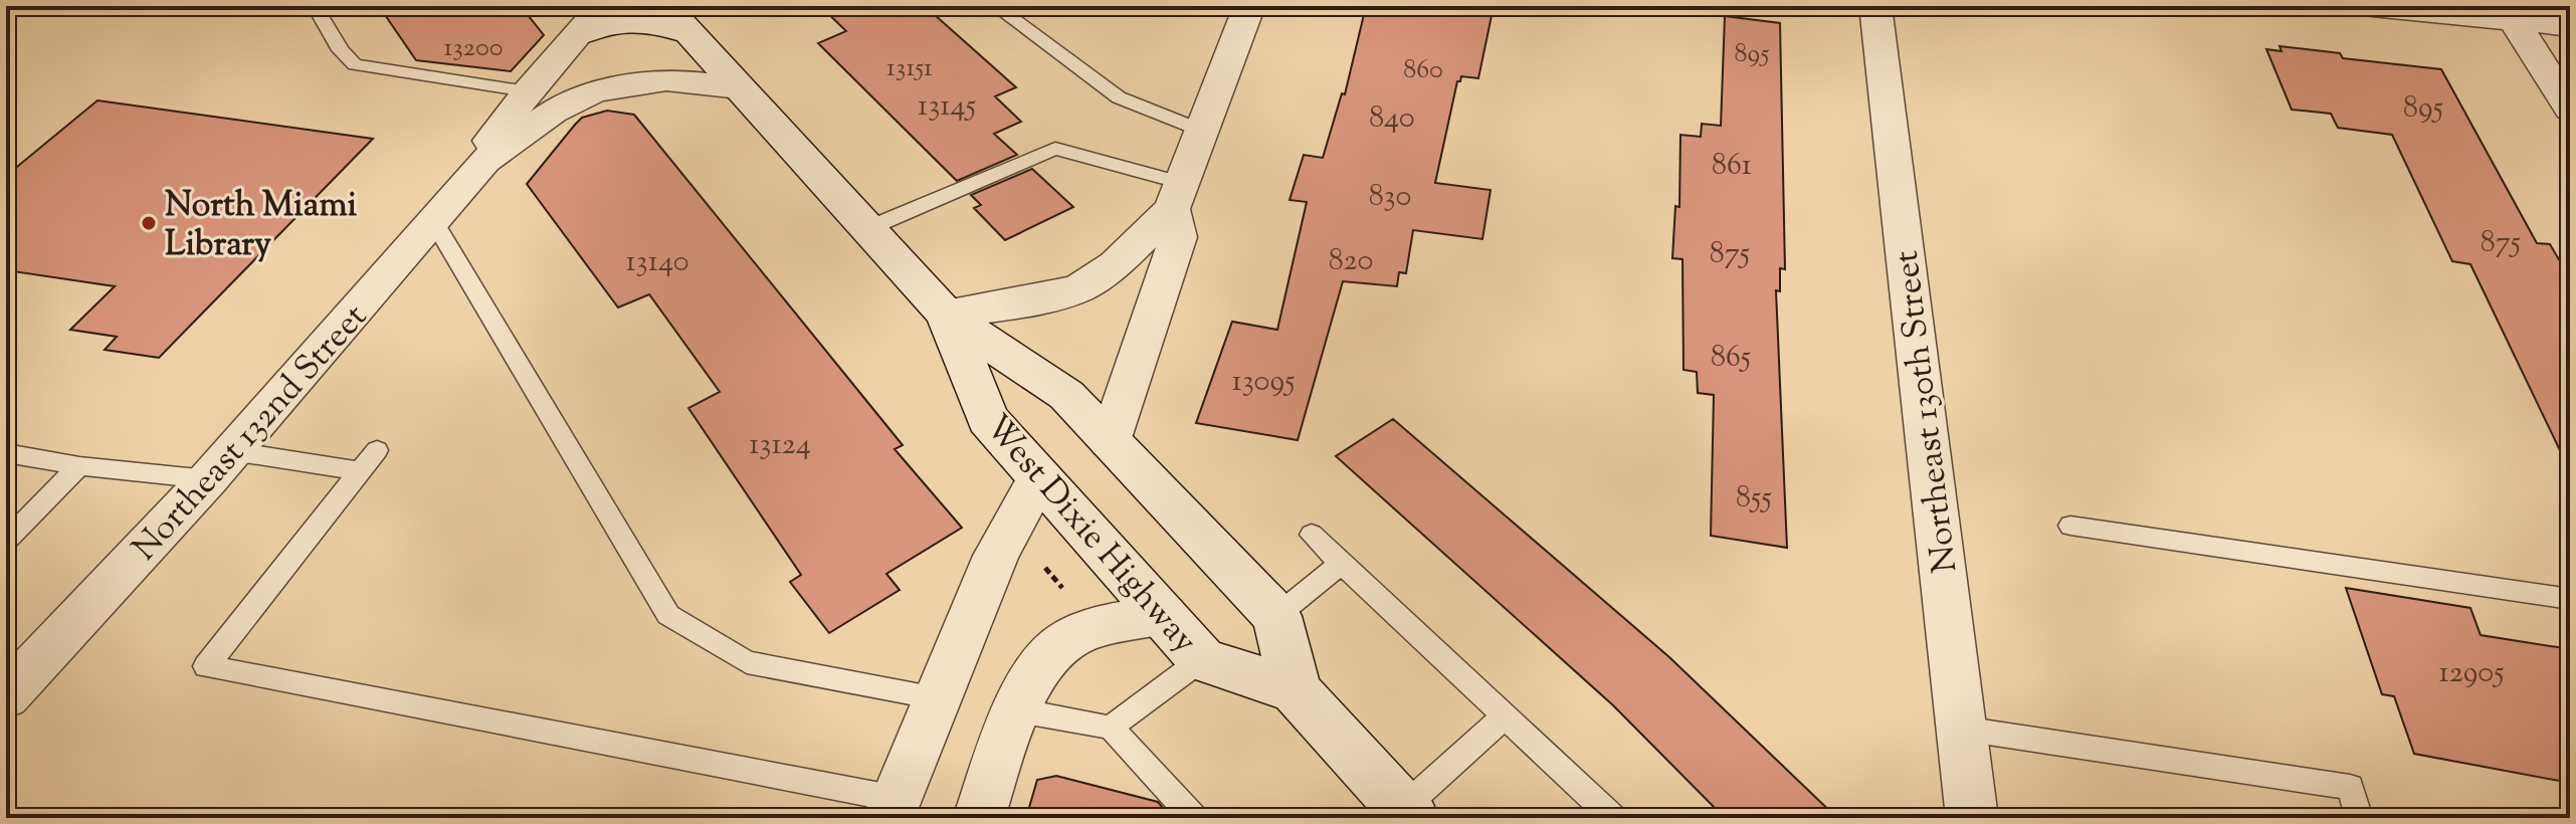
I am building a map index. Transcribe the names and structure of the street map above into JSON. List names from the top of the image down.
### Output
{
  "streets": {
    "main road": ["West Dixie Highway"],
    "street": ["Northeast 130th Street", "Northeast 132nd Street"]
  },
  "crossings": [
    ["Northeast 132nd Street", "West Dixie Highway"]
  ],
  "places": ["North Miami Library"],
  "house_numbers": [
    "13200",
    "895",
    "13151",
    "860",
    "13145",
    "895",
    "840",
    "861",
    "830",
    "875",
    "875",
    "820",
    "13140",
    "865",
    "13095",
    "13124",
    "855",
    "12905"
  ]
}
